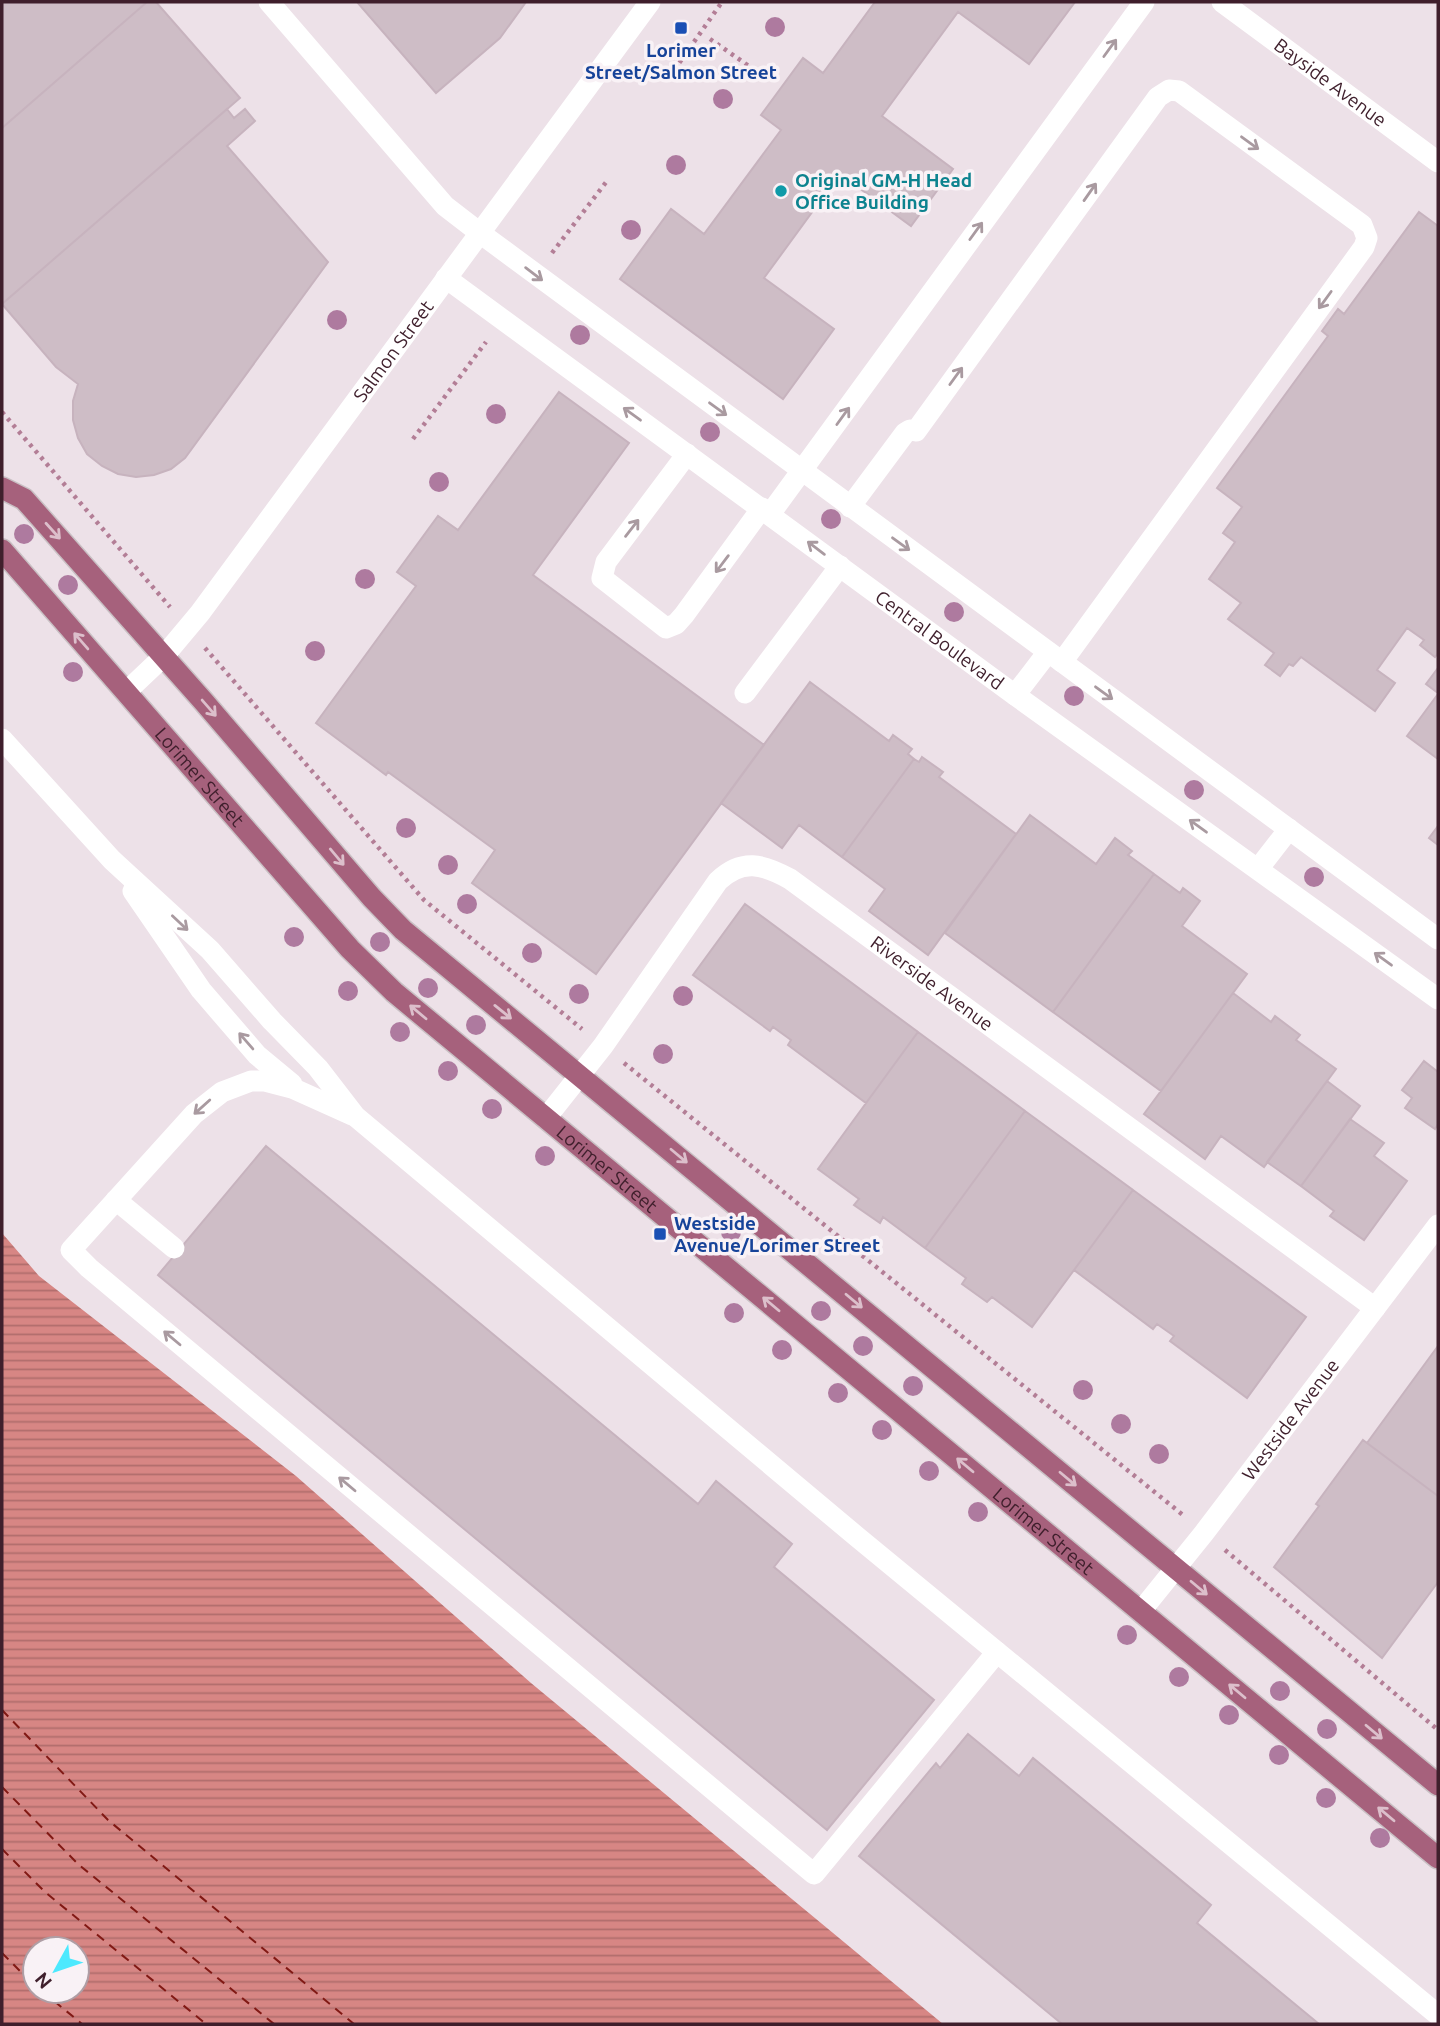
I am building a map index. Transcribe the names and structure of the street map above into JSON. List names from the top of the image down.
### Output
{
  "streets": {
    "main road": ["Lorimer Street"],
    "street": [
      "Bayside Avenue",
      "Salmon Street",
      "Central Boulevard",
      "Riverside Avenue",
      "Westside Avenue"
    ]
  },
  "crossings": [
    ["Salmon Street", "Central Boulevard"],
    ["Salmon Street", "Lorimer Street"],
    ["Lorimer Street", "Riverside Avenue"],
    ["Lorimer Street", "Westside Avenue"],
    ["Riverside Avenue", "Westside Avenue"]
  ],
  "places": {
    "transit": ["Lorimer Street/Salmon Street", "Westside Avenue/Lorimer Street"],
    "other": ["Original GM-H Head Office Building"]
  },
  "north": "bottom left"
}
